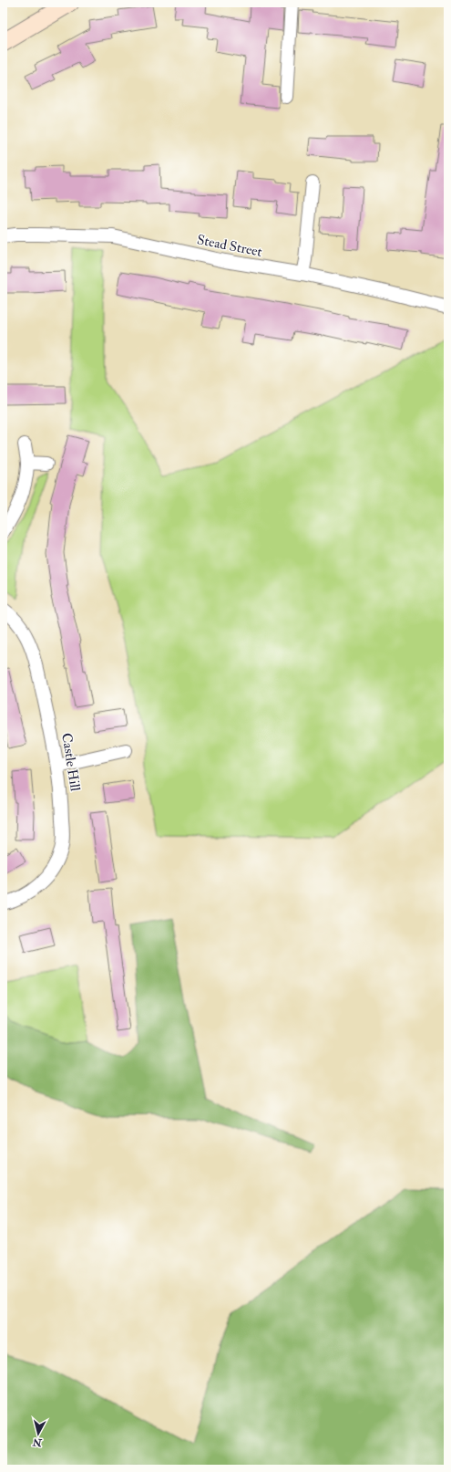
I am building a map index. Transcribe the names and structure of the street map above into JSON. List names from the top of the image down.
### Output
{
  "streets": {
    "street": ["Stead Street", "Castle Hill"]
  },
  "north": "bottom"
}
